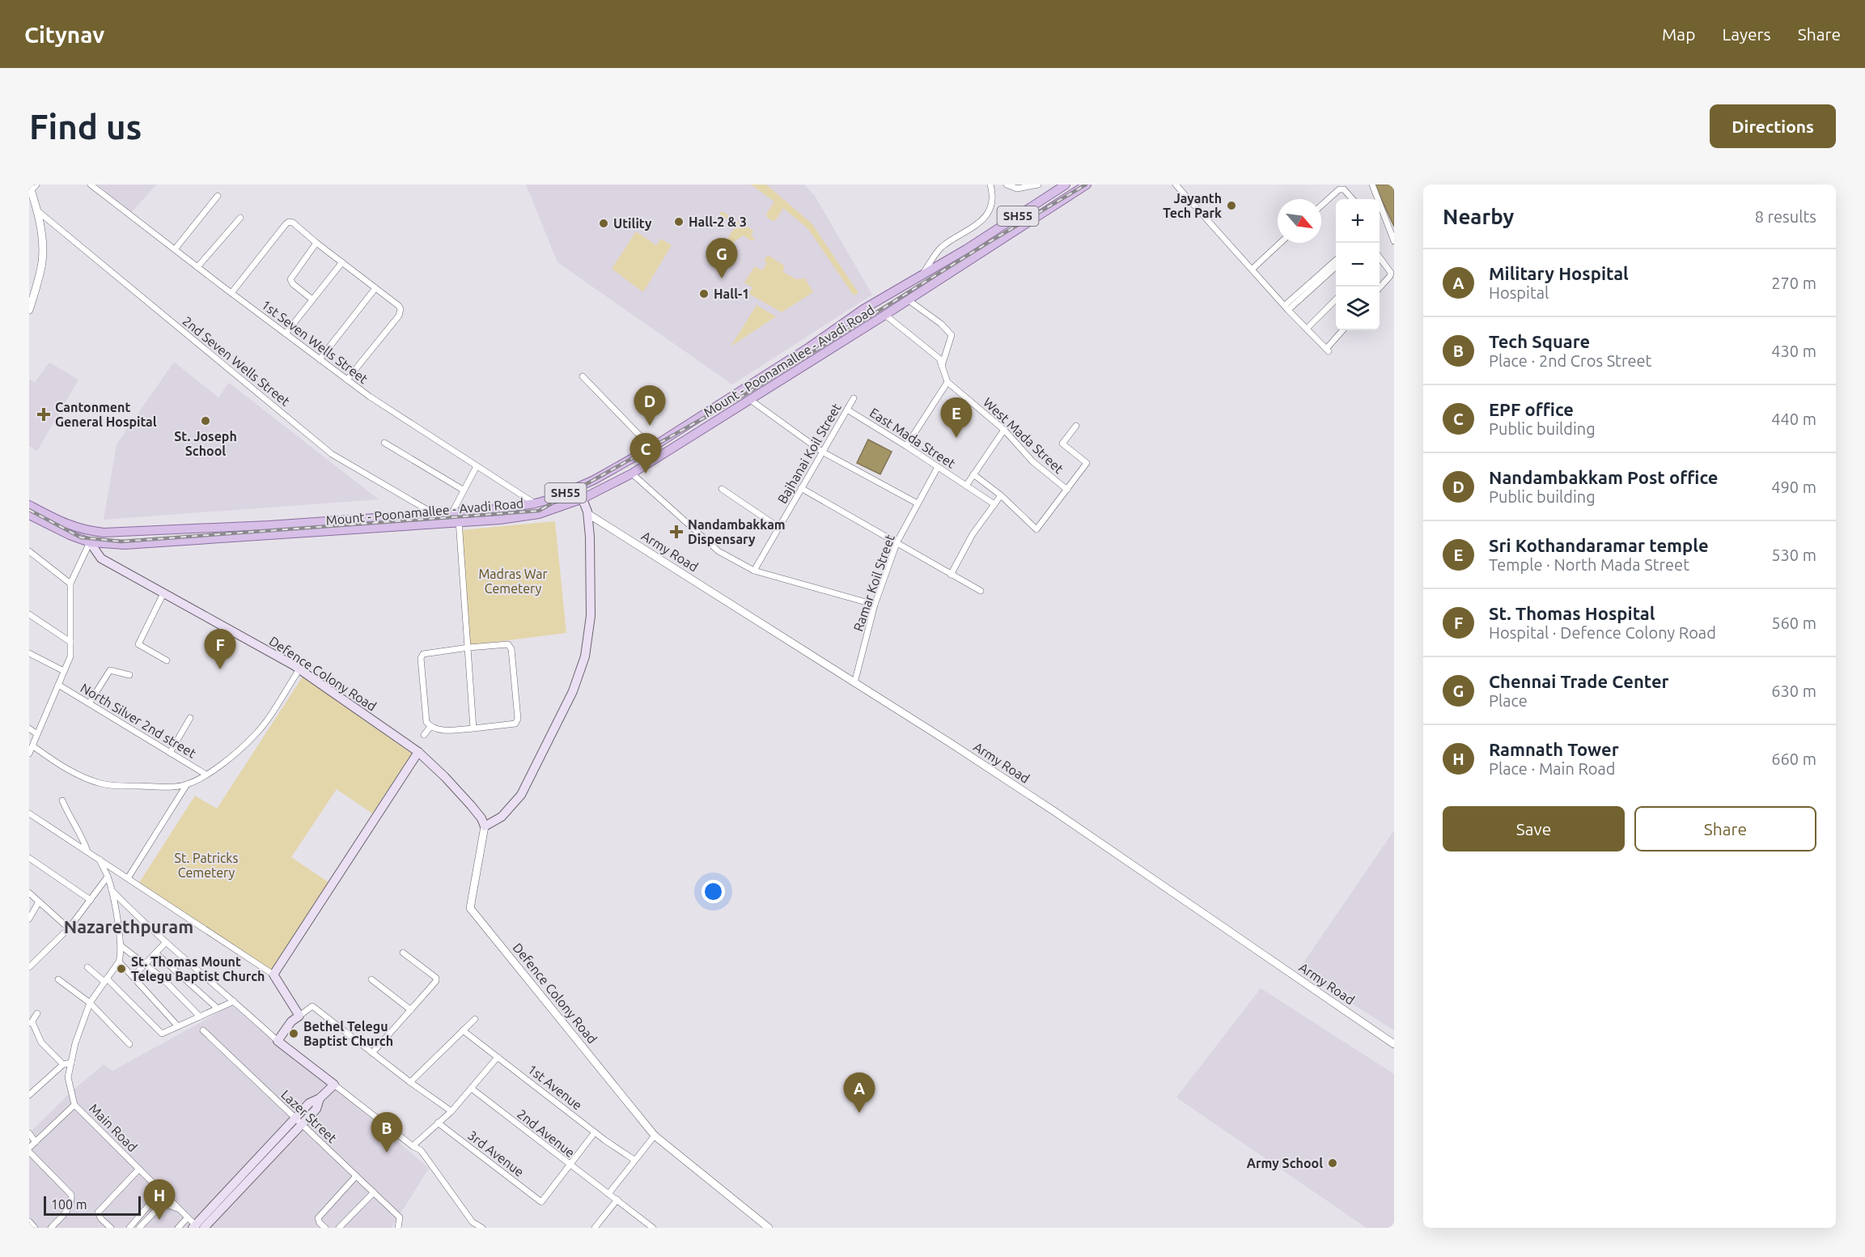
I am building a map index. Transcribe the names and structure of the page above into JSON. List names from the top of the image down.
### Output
{
  "streets": {
    "main road": ["SH55", "Mount - Poonamallee - Avadi Road", "Defence Colony Road"],
    "street": [
      "1st Seven Wells Street",
      "2nd Seven Wells Street",
      "West Mada Street",
      "East Mada Street",
      "Bajhanai Koil Street",
      "Army Road",
      "Ramar Koil Street",
      "North Silver 2nd street",
      "1st Avenue",
      "Lazer Street",
      "Main Road",
      "2nd Avenue",
      "3rd Avenue"
    ]
  },
  "crossings": [
    ["1st Seven Wells Street", "Mount - Poonamallee - Avadi Road"],
    ["2nd Seven Wells Street", "Mount - Poonamallee - Avadi Road"],
    ["Mount - Poonamallee - Avadi Road", "Defence Colony Road"],
    ["East Mada Street", "Bajhanai Koil Street"],
    ["East Mada Street", "Ramar Koil Street"],
    ["Army Road", "Ramar Koil Street"],
    ["2nd Avenue", "3rd Avenue"]
  ],
  "districts": ["Nazarethpuram"],
  "parks": ["Madras War Cemetery", "St. Patricks Cemetery"],
  "places": {
    "other": [
      "Jayanth Tech Park",
      "Hall-2 & 3",
      "Utility",
      "Hall-1",
      "St. Joseph School",
      "St. Thomas Mount Telegu Baptist Church",
      "Bethel Telegu Baptist Church",
      "Army School"
    ],
    "health": ["Cantonment General Hospital", "Nandambakkam Dispensary"]
  },
  "scale_bar": "100 m",
  "north": "bottom right",
  "page": {
    "header": "Citynav",
    "nav": ["Map", "Layers", "Share"],
    "buttons": [
      "Directions",
      ["Save", "Share"]
    ],
    "title": "Find us",
    "heading": ["Nearby", "8 results"],
    "map_buttons": ["+", "−"],
    "pins": [
      "G",
      "D",
      "E",
      "C",
      "F",
      "A",
      "B",
      "H"
    ],
    "list": [
      {
        "mark": "A",
        "name": "Military Hospital",
        "note": "Hospital",
        "value": "270 m"
      },
      {
        "mark": "B",
        "name": "Tech Square",
        "note": "Place · 2nd Cros Street",
        "value": "430 m"
      },
      {
        "mark": "C",
        "name": "EPF office",
        "note": "Public building",
        "value": "440 m"
      },
      {
        "mark": "D",
        "name": "Nandambakkam Post office",
        "note": "Public building",
        "value": "490 m"
      },
      {
        "mark": "E",
        "name": "Sri Kothandaramar temple",
        "note": "Temple · North Mada Street",
        "value": "530 m"
      },
      {
        "mark": "F",
        "name": "St. Thomas Hospital",
        "note": "Hospital · Defence Colony Road",
        "value": "560 m"
      },
      {
        "mark": "G",
        "name": "Chennai Trade Center",
        "note": "Place",
        "value": "630 m"
      },
      {
        "mark": "H",
        "name": "Ramnath Tower",
        "note": "Place · Main Road",
        "value": "660 m"
      }
    ],
    "scale": "100 m"
  }
}
